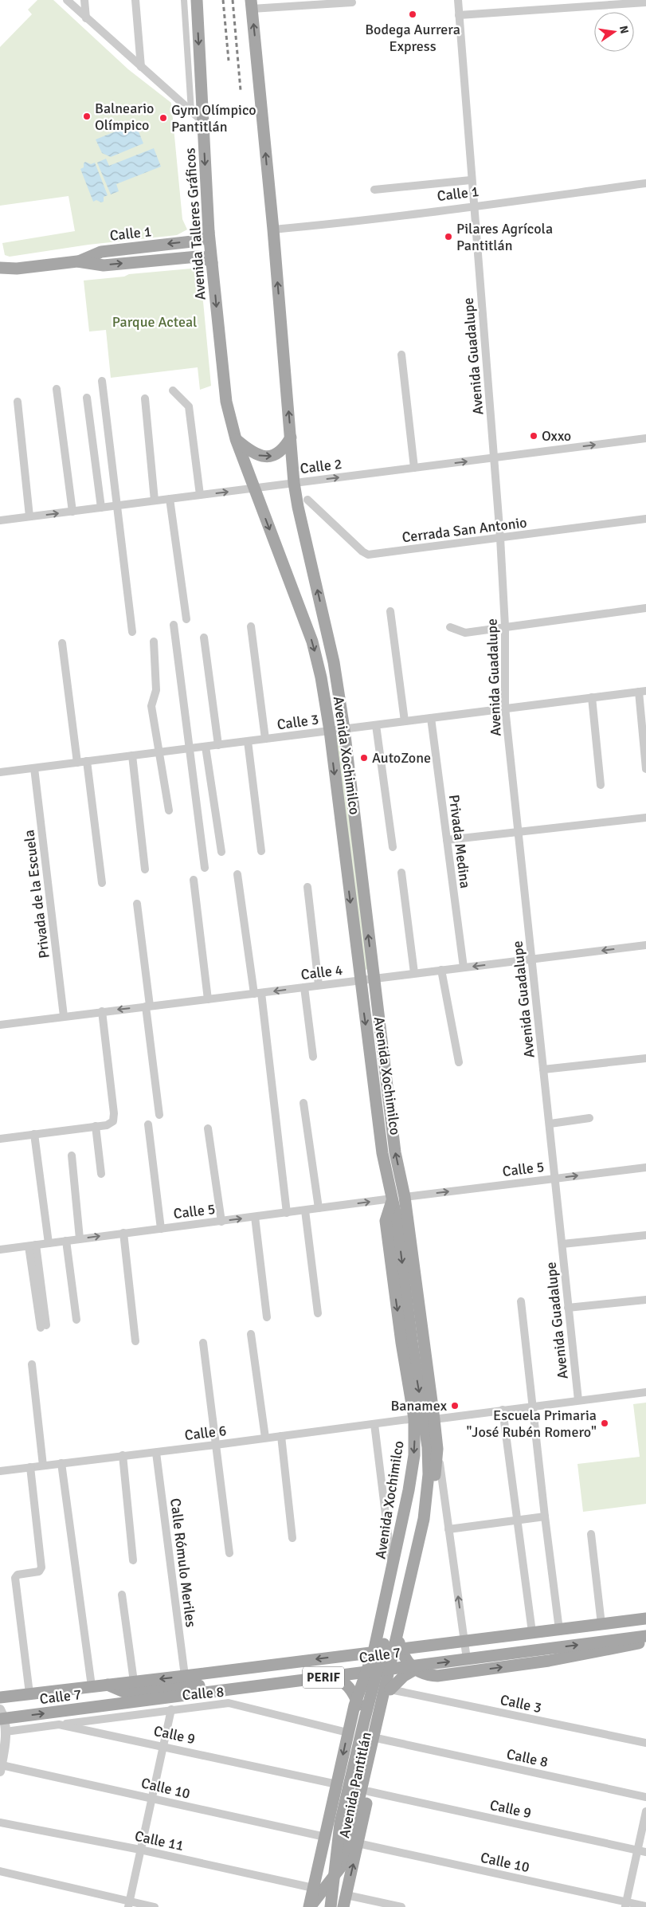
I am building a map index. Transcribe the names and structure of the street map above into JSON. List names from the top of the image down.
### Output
{
  "streets": {
    "main road": [
      "Calle 1",
      "Avenida Talleres Gráficos",
      "Avenida Xochimilco",
      "Calle 7",
      "PERIF",
      "Avenida Pantitlán"
    ],
    "street": [
      "Avenida Guadalupe",
      "Calle 2",
      "Cerrada San Antonio",
      "Calle 3",
      "Privada Medina",
      "Privada de la Escuela",
      "Calle 4",
      "Calle 5",
      "Calle 6",
      "Calle Rómulo Meriles",
      "Calle 8",
      "Calle 9",
      "Calle 10",
      "Calle 11"
    ]
  },
  "crossings": [
    ["Calle 1", "Avenida Talleres Gráficos"],
    ["Calle 1", "Avenida Guadalupe"],
    ["Avenida Talleres Gráficos", "Calle 2"],
    ["Avenida Talleres Gráficos", "Avenida Xochimilco"],
    ["Avenida Guadalupe", "Calle 2"],
    ["Avenida Guadalupe", "Cerrada San Antonio"],
    ["Avenida Guadalupe", "Calle 3"],
    ["Avenida Guadalupe", "Calle 4"],
    ["Avenida Guadalupe", "Calle 5"],
    ["Calle 2", "Avenida Xochimilco"],
    ["Calle 3", "Avenida Xochimilco"],
    ["Calle 3", "Privada Medina"],
    ["Calle 3", "Privada de la Escuela"],
    ["Calle 3", "Avenida Pantitlán"],
    ["Avenida Xochimilco", "Calle 4"],
    ["Avenida Xochimilco", "Calle 5"],
    ["Avenida Xochimilco", "Calle 6"],
    ["Avenida Xochimilco", "Calle 7"],
    ["Avenida Xochimilco", "Avenida Pantitlán"],
    ["Privada Medina", "Calle 4"],
    ["Privada de la Escuela", "Calle 4"],
    ["Calle 6", "Calle Rómulo Meriles"],
    ["Calle Rómulo Meriles", "Calle 7"],
    ["Calle 7", "Avenida Pantitlán"],
    ["Calle 8", "Calle 9"],
    ["Calle 8", "Avenida Pantitlán"],
    ["Calle 9", "Avenida Pantitlán"],
    ["Avenida Pantitlán", "Calle 10"],
    ["Avenida Pantitlán", "Calle 11"]
  ],
  "one_way": ["Calle 2", "Calle 4"],
  "parks": ["Parque Acteal"],
  "places": [
    "Bodega Aurrera Express",
    "Balneario Olímpico",
    "Gym Olímpico Pantitlán",
    "Pilares Agrícola Pantitlán",
    "Oxxo",
    "AutoZone",
    "Banamex",
    "Escuela Primaria \"José Rubén Romero\""
  ],
  "north": "right"
}
